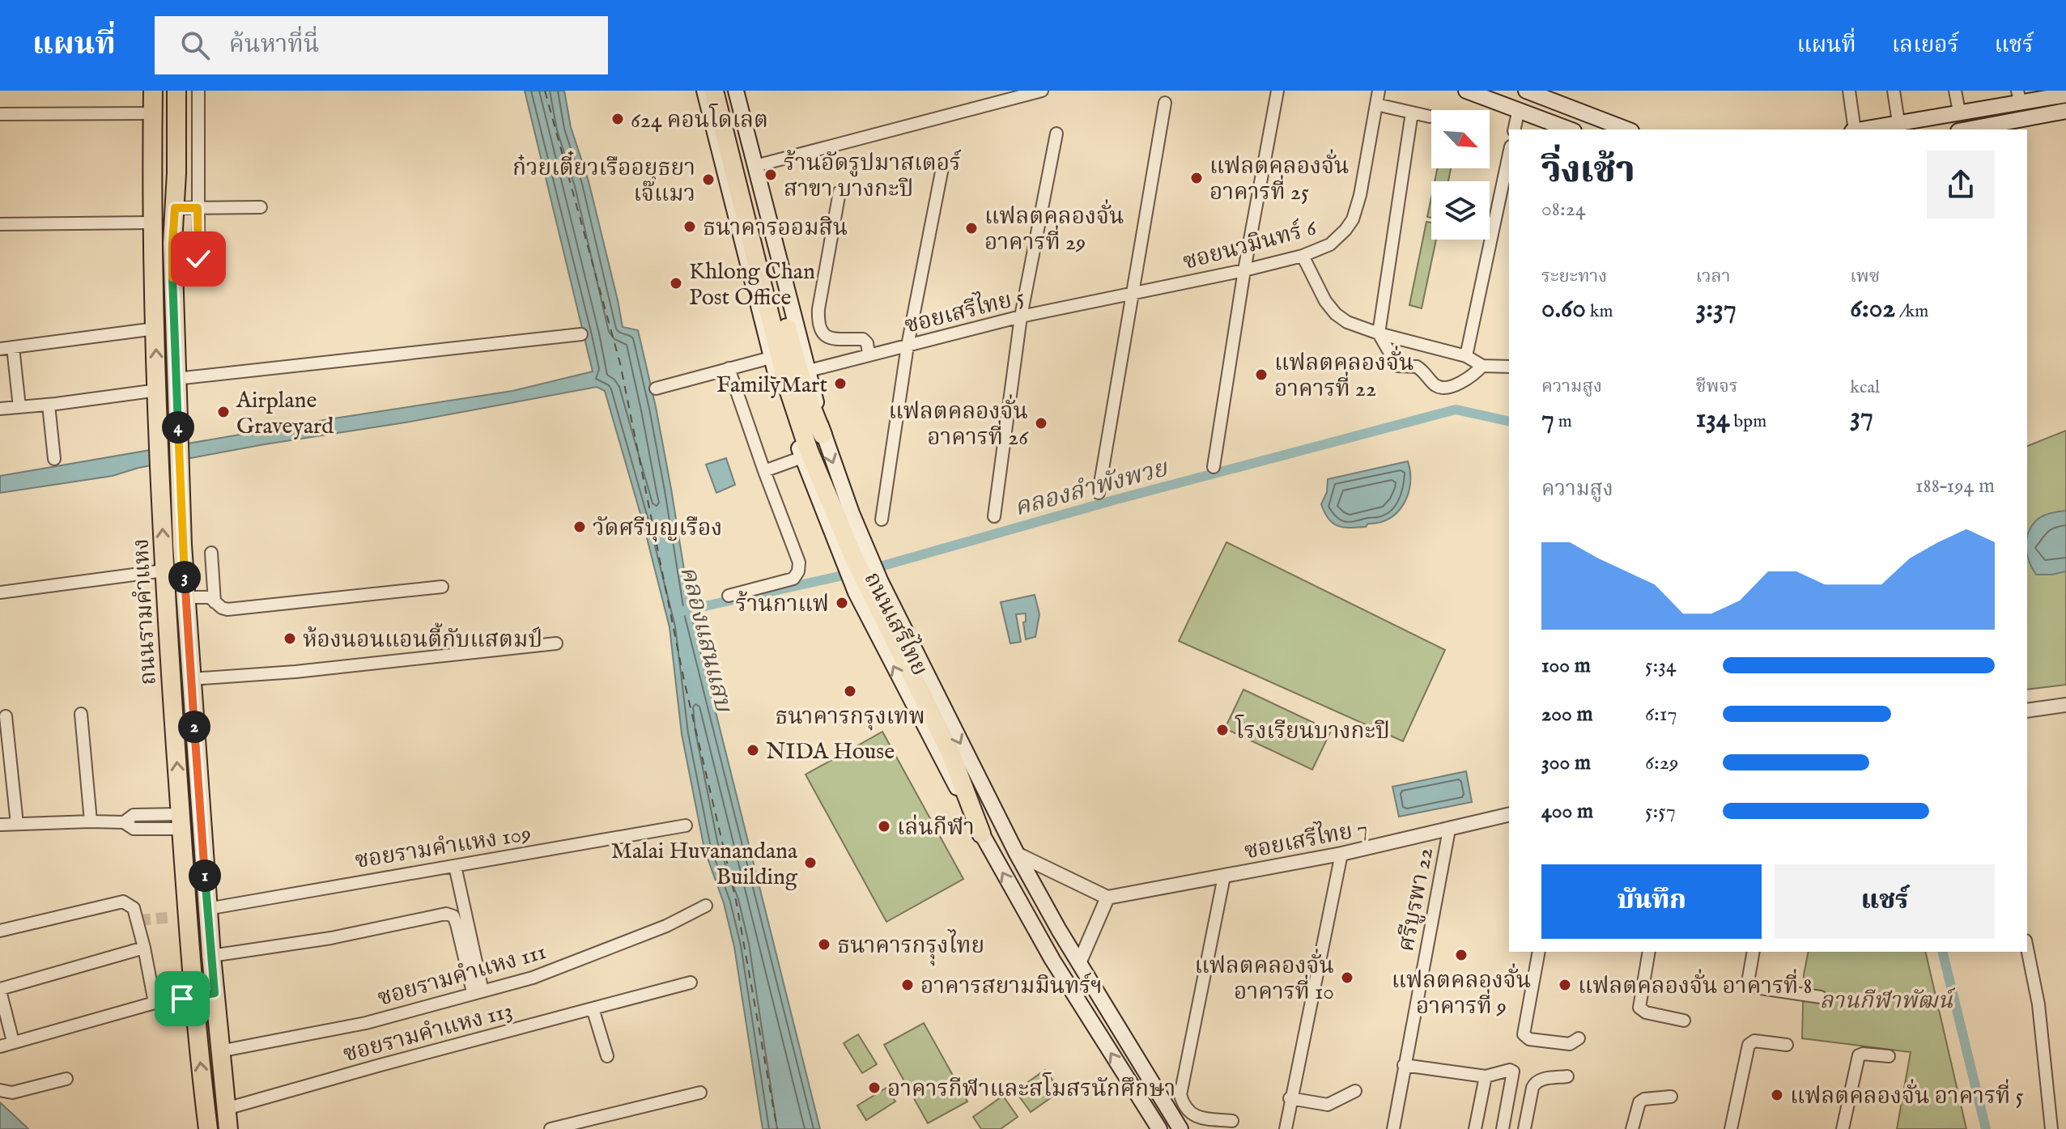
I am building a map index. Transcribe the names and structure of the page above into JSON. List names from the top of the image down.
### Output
{
  "streets": {
    "main road": ["ถนนรามคำแหง", "ถนนเสรีไทย"],
    "street": [
      "ซอยนวมินทร์ 6",
      "ซอยเสรีไทย 5",
      "ซอยเสรีไทย 7",
      "ซอยรามคำแหง 109",
      "ศรีบูรพา 22",
      "ซอยรามคำแหง 111",
      "ซอยรามคำแหง 113"
    ]
  },
  "crossings": [
    ["ซอยนวมินทร์ 6", "ซอยเสรีไทย 5"],
    ["ซอยเสรีไทย 5", "ถนนเสรีไทย"],
    ["ถนนรามคำแหง", "ซอยรามคำแหง 109"],
    ["ถนนรามคำแหง", "ซอยรามคำแหง 111"],
    ["ถนนรามคำแหง", "ซอยรามคำแหง 113"],
    ["ซอยเสรีไทย 7", "ศรีบูรพา 22"]
  ],
  "water": ["คลองลำพังพวย", "คลองแสนแสบ"],
  "parks": ["ลานกีฬาพัฒน์"],
  "places": [
    "624 คอนโดเลต",
    "ร้านอัดรูปมาสเตอร์ สาขา บางกะปิ",
    "แฟลตคลองจั่น อาคารที่ 25",
    "ก๋วยเตี๋ยวเรืออยุธยา เจ๊แมว",
    "ธนาคารออมสิน",
    "แฟลตคลองจั่น อาคารที่ 29",
    "Khlong Chan Post Office",
    "แฟลตคลองจั่น อาคารที่ 22",
    "FamilyMart",
    "Airplane Graveyard",
    "แฟลตคลองจั่น อาคารที่ 26",
    "วัดศรีบุญเรือง",
    "ร้านกาแฟ",
    "ห้องนอนแอนตี้กับแสตมป์",
    "ธนาคารกรุงเทพ",
    "โรงเรียนบางกะปิ",
    "NIDA House",
    "เล่นกีฬา",
    "Malai Huvanandana Building",
    "ธนาคารกรุุงไทย",
    "แฟลตคลองจั่น อาคารที่ 9",
    "แฟลตคลองจั่น อาคารที่ 10",
    "อาคารสยามมินทร์ฯ",
    "แฟลตคลองจั่น อาคารที่ 8",
    "อาคารกีฬาและสโมสรนักศึกษา",
    "แฟลตคลองจั่น อาคารที่ 5"
  ],
  "north": "bottom right",
  "page": {
    "header": "แผนที่",
    "search": "ค้นหาที่นี่",
    "nav": ["แผนที่", "เลเยอร์", "แชร์"],
    "heading": ["วิ่งเช้า", "08:24"],
    "stats": [
      ["ระยะทาง", "0.60 km"],
      ["เวลา", "3:37"],
      ["เพซ", "6:02 /km"],
      ["ความสูง", "7 m"],
      ["ชีพจร", "134 bpm"],
      ["kcal", "37"]
    ],
    "pins": [
      "4",
      "3",
      "2",
      "1"
    ],
    "chart": ["ความสูง", "188–194 m"],
    "list": [
      {
        "name": "100 m",
        "note": "5:34"
      },
      {
        "name": "200 m",
        "note": "6:17"
      },
      {
        "name": "300 m",
        "note": "6:29"
      },
      {
        "name": "400 m",
        "note": "5:57"
      }
    ],
    "buttons": ["บันทึก", "แชร์"]
  }
}
